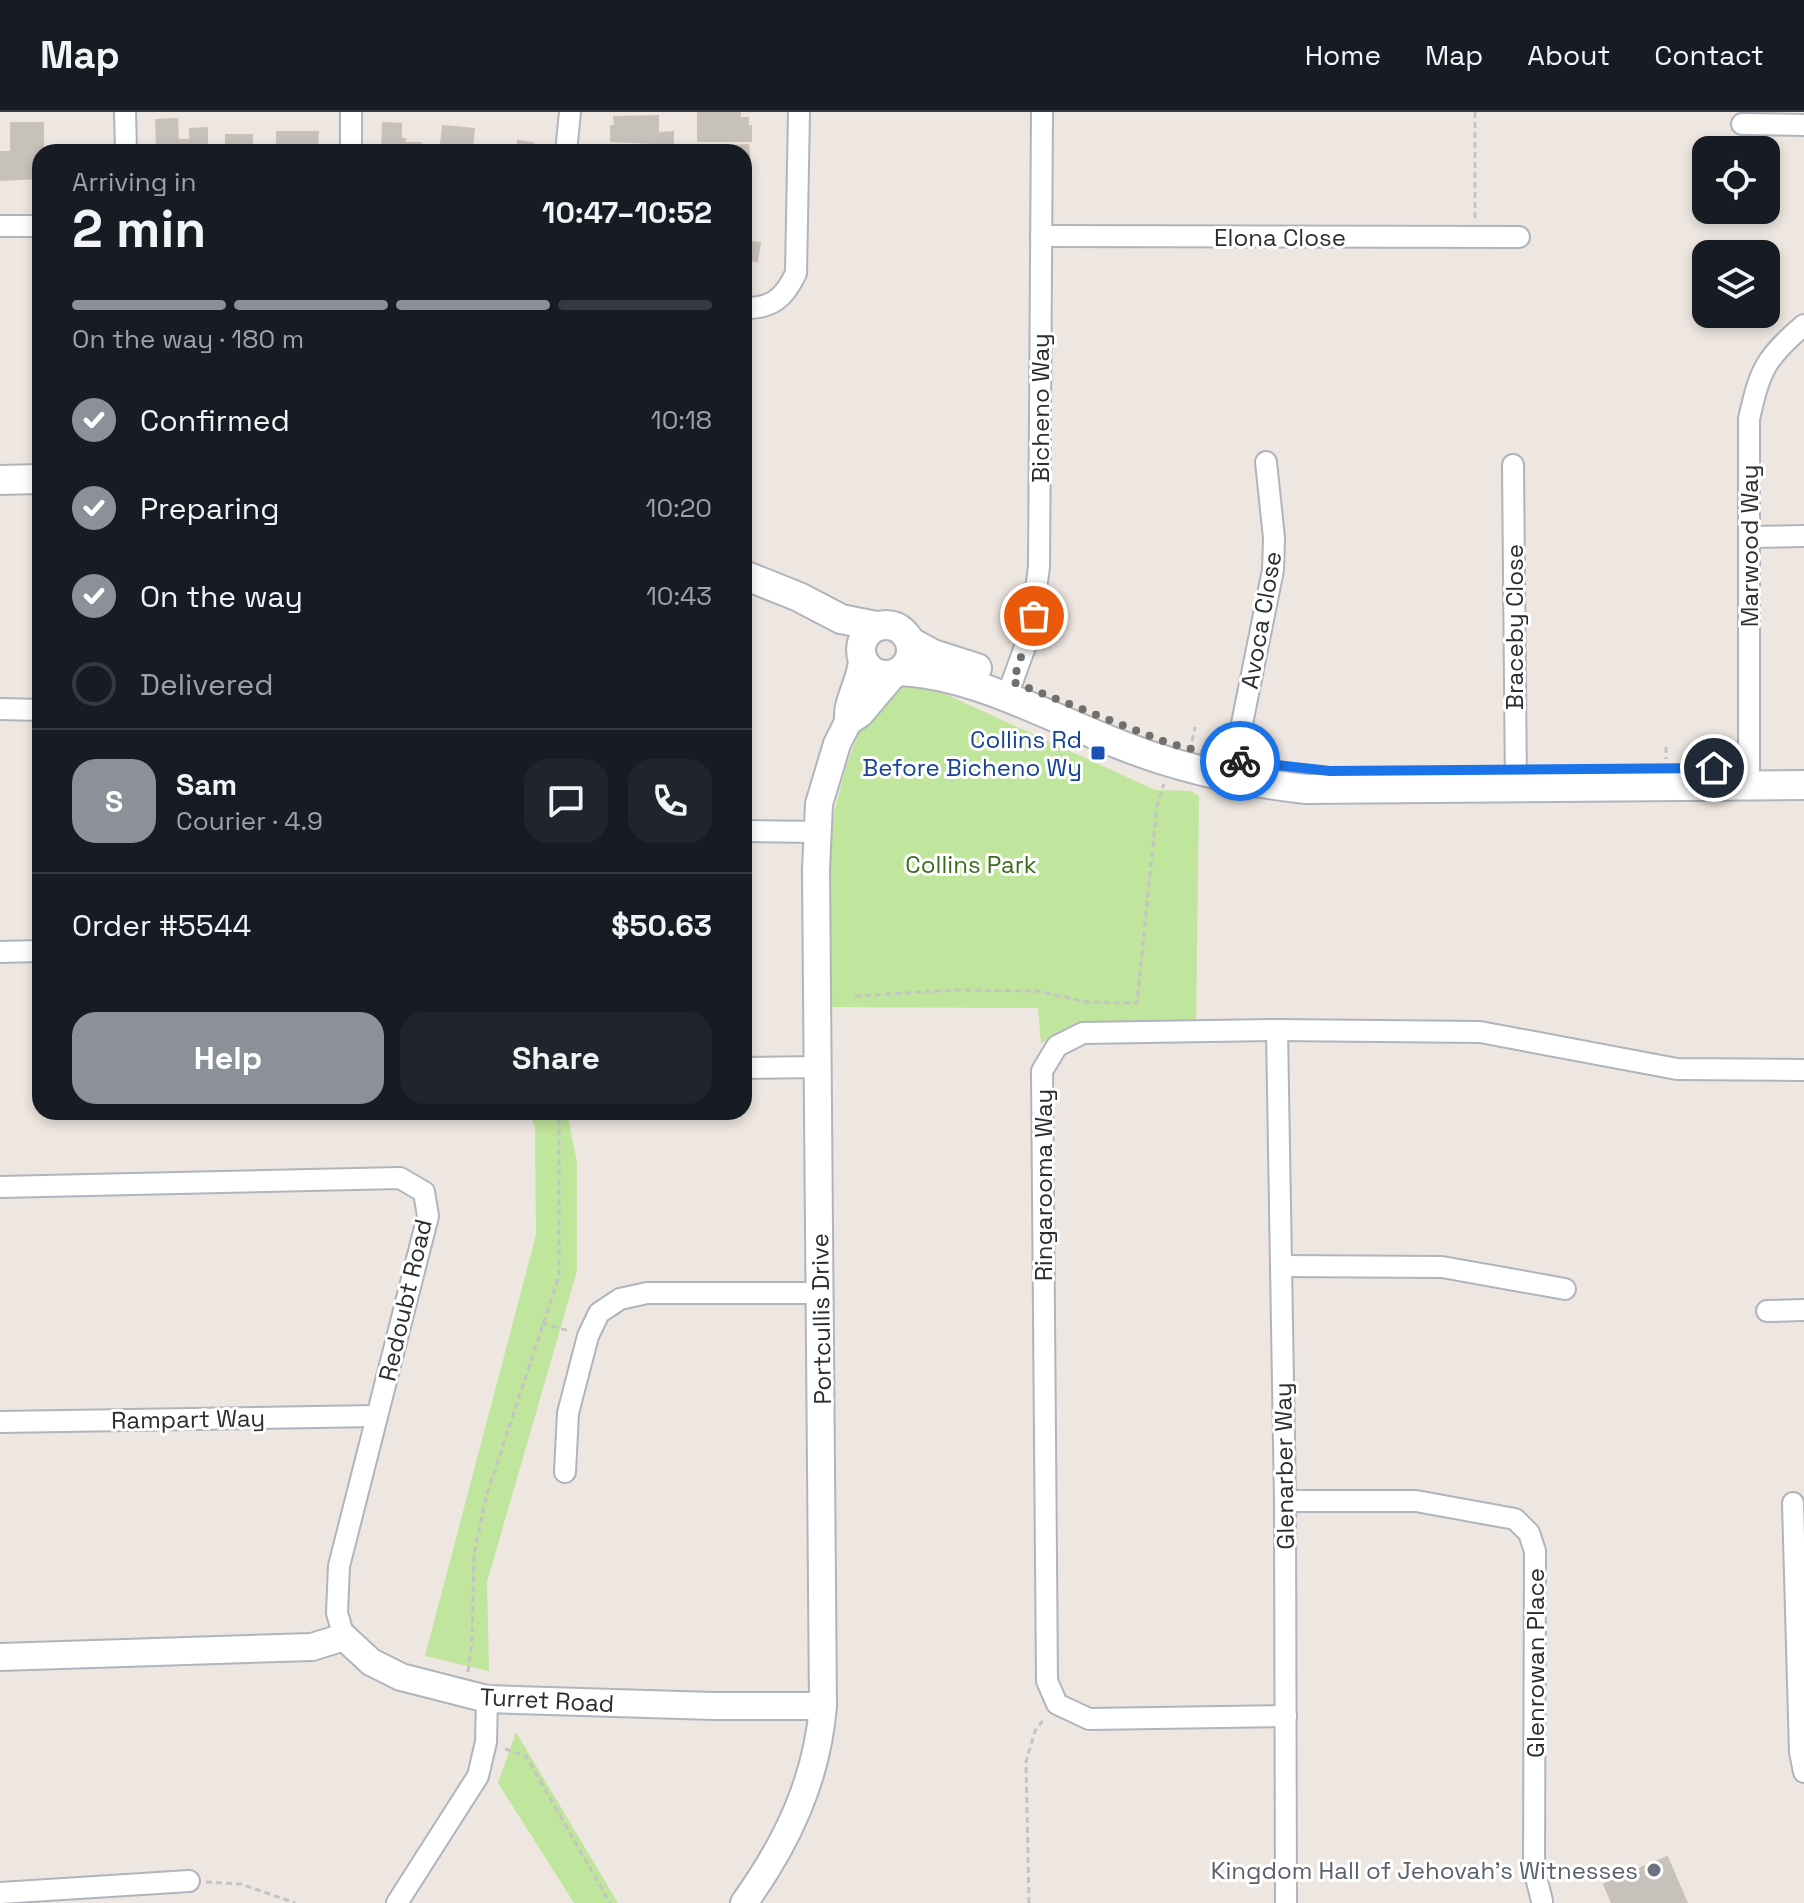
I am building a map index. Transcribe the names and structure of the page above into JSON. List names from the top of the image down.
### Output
{
  "streets": {
    "street": [
      "Elona Close",
      "Bicheno Way",
      "Marwood Way",
      "Avoca Close",
      "Braceby Close",
      "Ringarooma Way",
      "Redoubt Road",
      "Portcullis Drive",
      "Rampart Way",
      "Glenarber Way",
      "Glenrowan Place",
      "Turret Road"
    ]
  },
  "crossings": [
    ["Elona Close", "Bicheno Way"],
    ["Ringarooma Way", "Glenarber Way"],
    ["Redoubt Road", "Rampart Way"],
    ["Redoubt Road", "Turret Road"],
    ["Portcullis Drive", "Turret Road"],
    ["Glenarber Way", "Glenrowan Place"]
  ],
  "parks": ["Collins Park"],
  "places": {
    "transit": ["Collins Rd Before Bicheno Wy"],
    "other": ["Kingdom Hall of Jehovah's Witnesses"]
  },
  "page": {
    "header": "Map",
    "nav": [
      "Home",
      "Map",
      "About",
      "Contact"
    ],
    "heading": ["2 min", "Arriving in", "10:47–10:52"],
    "panel": [
      "Sam",
      "Courier · 4.9",
      "Order #5544",
      "$50.63"
    ],
    "bar": "On the way · 180 m",
    "list": [
      ["Confirmed", "10:18"],
      ["Preparing", "10:20"],
      ["On the way", "10:43"],
      "Delivered"
    ],
    "round": "S",
    "buttons": ["Help", "Share"]
  }
}
